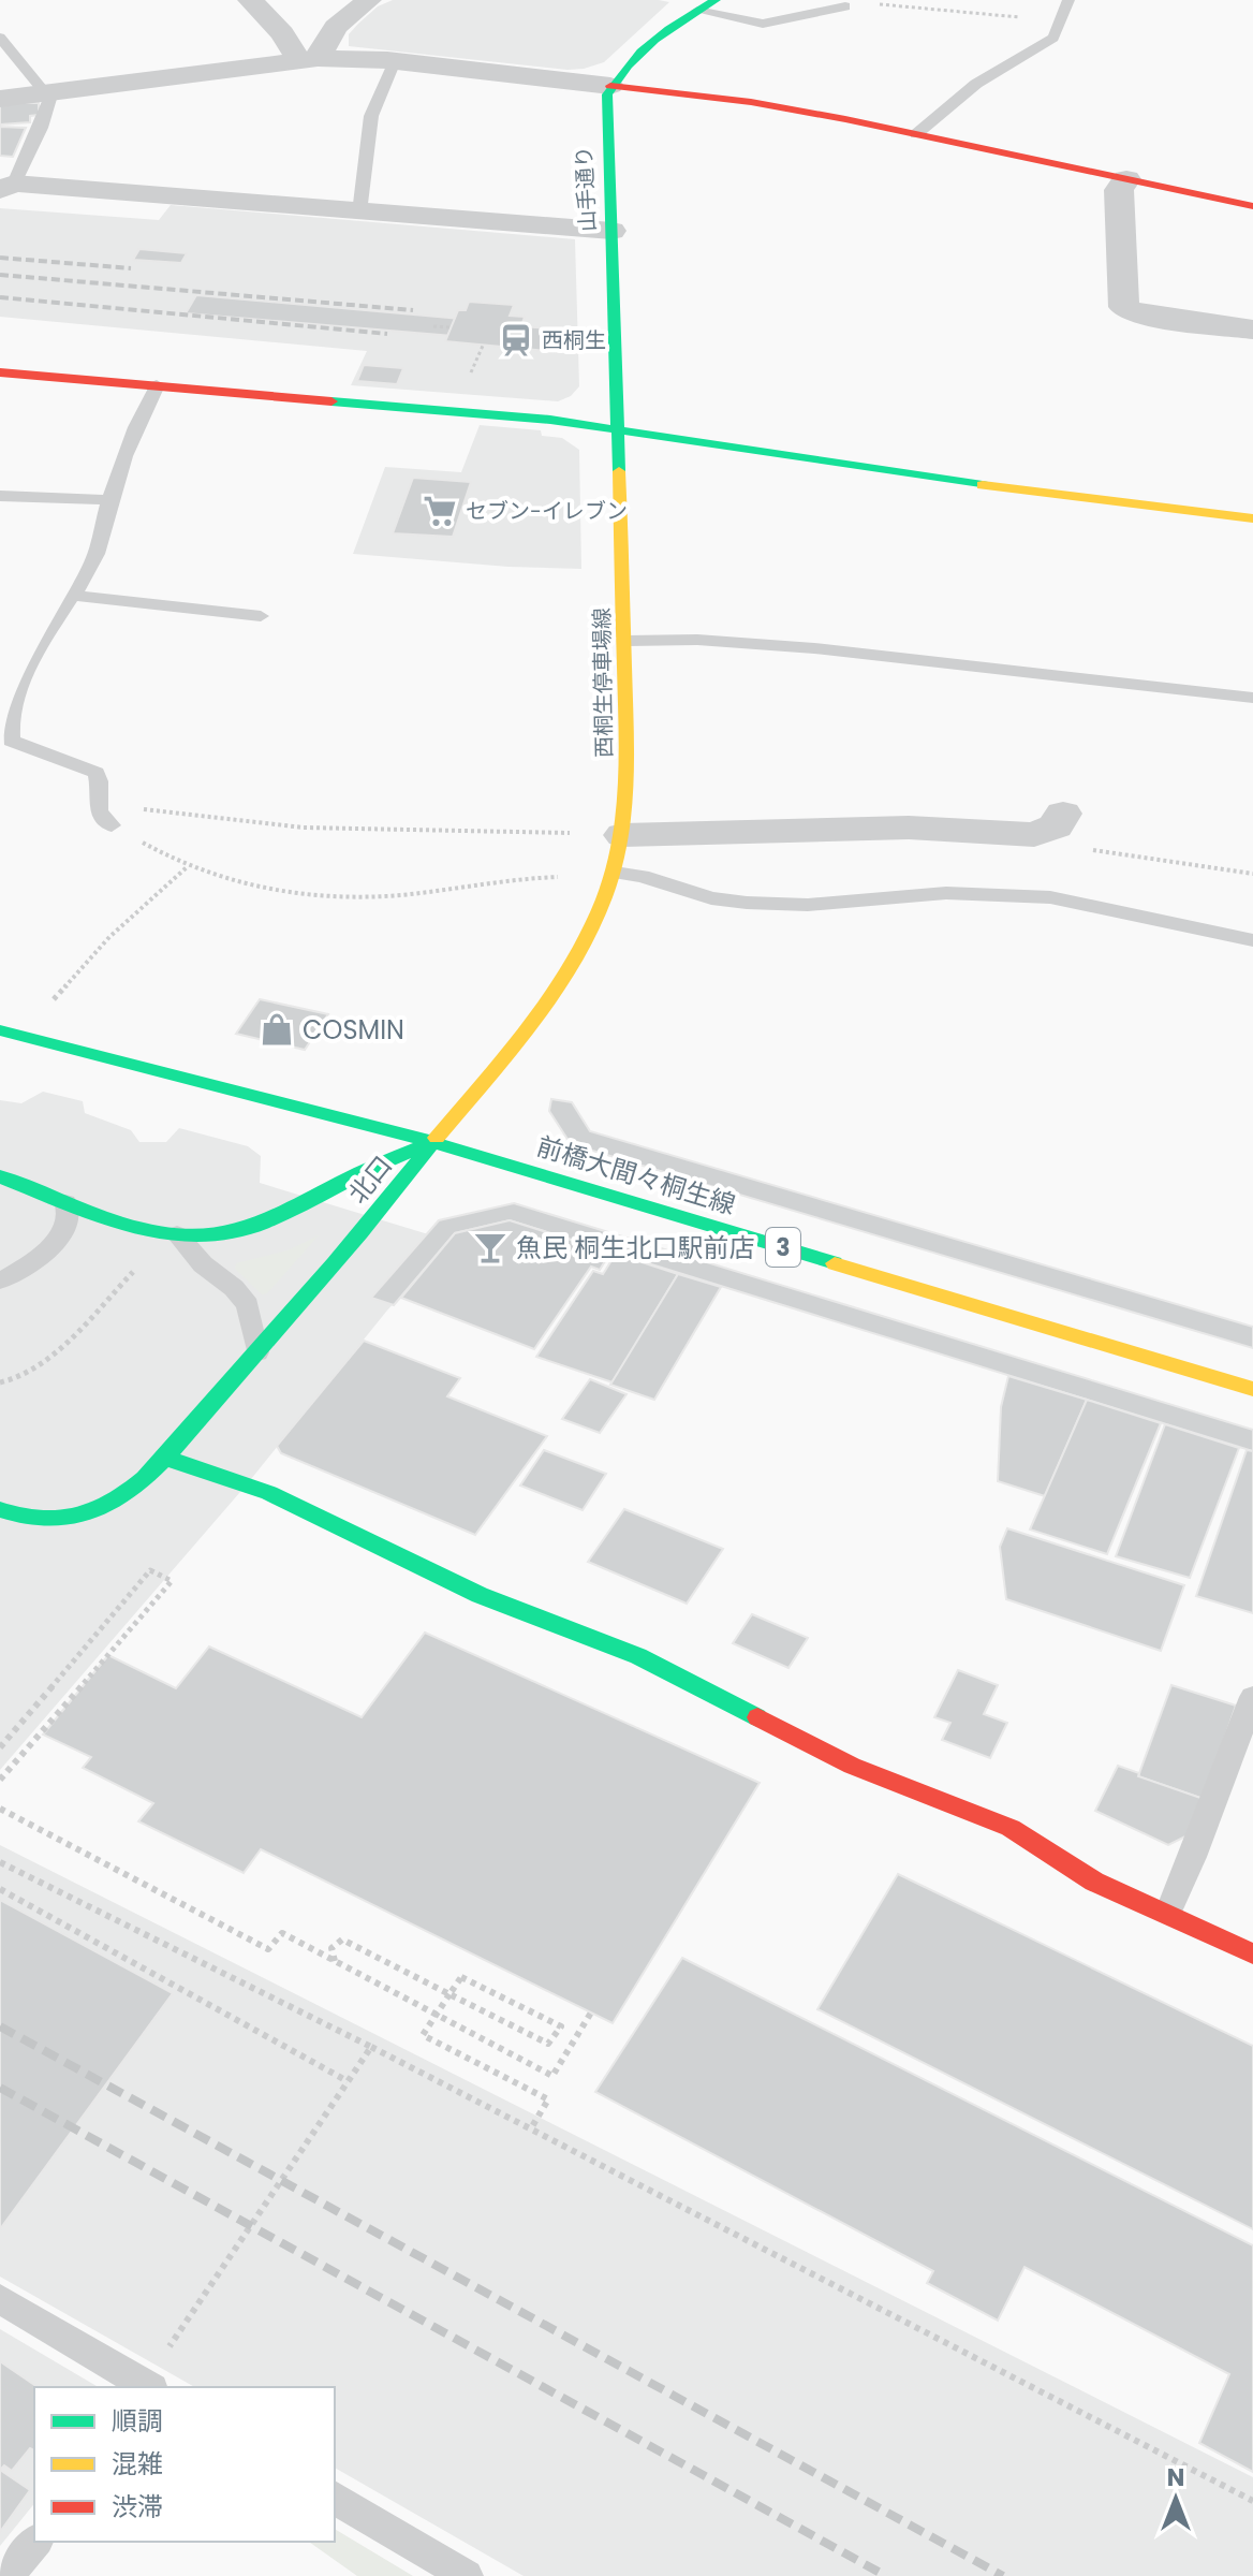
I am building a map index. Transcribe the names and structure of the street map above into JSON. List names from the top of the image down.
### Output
{
  "streets": {
    "street": [
      "山手通り",
      "西桐生停車場線",
      "前橋大間々桐生線",
      "北口",
      "3"
    ]
  },
  "crossings": [
    ["山手通り", "西桐生停車場線"],
    ["西桐生停車場線", "前橋大間々桐生線"],
    ["西桐生停車場線", "北口"],
    ["前橋大間々桐生線", "北口"]
  ],
  "places": {
    "station": ["西桐生"],
    "supermarket": ["セブン-イレブン"],
    "shop": ["COSMIN"],
    "bar": ["魚民 桐生北口駅前店"]
  },
  "legend": ["順調", "混雑", "渋滞"],
  "north": "top"
}
